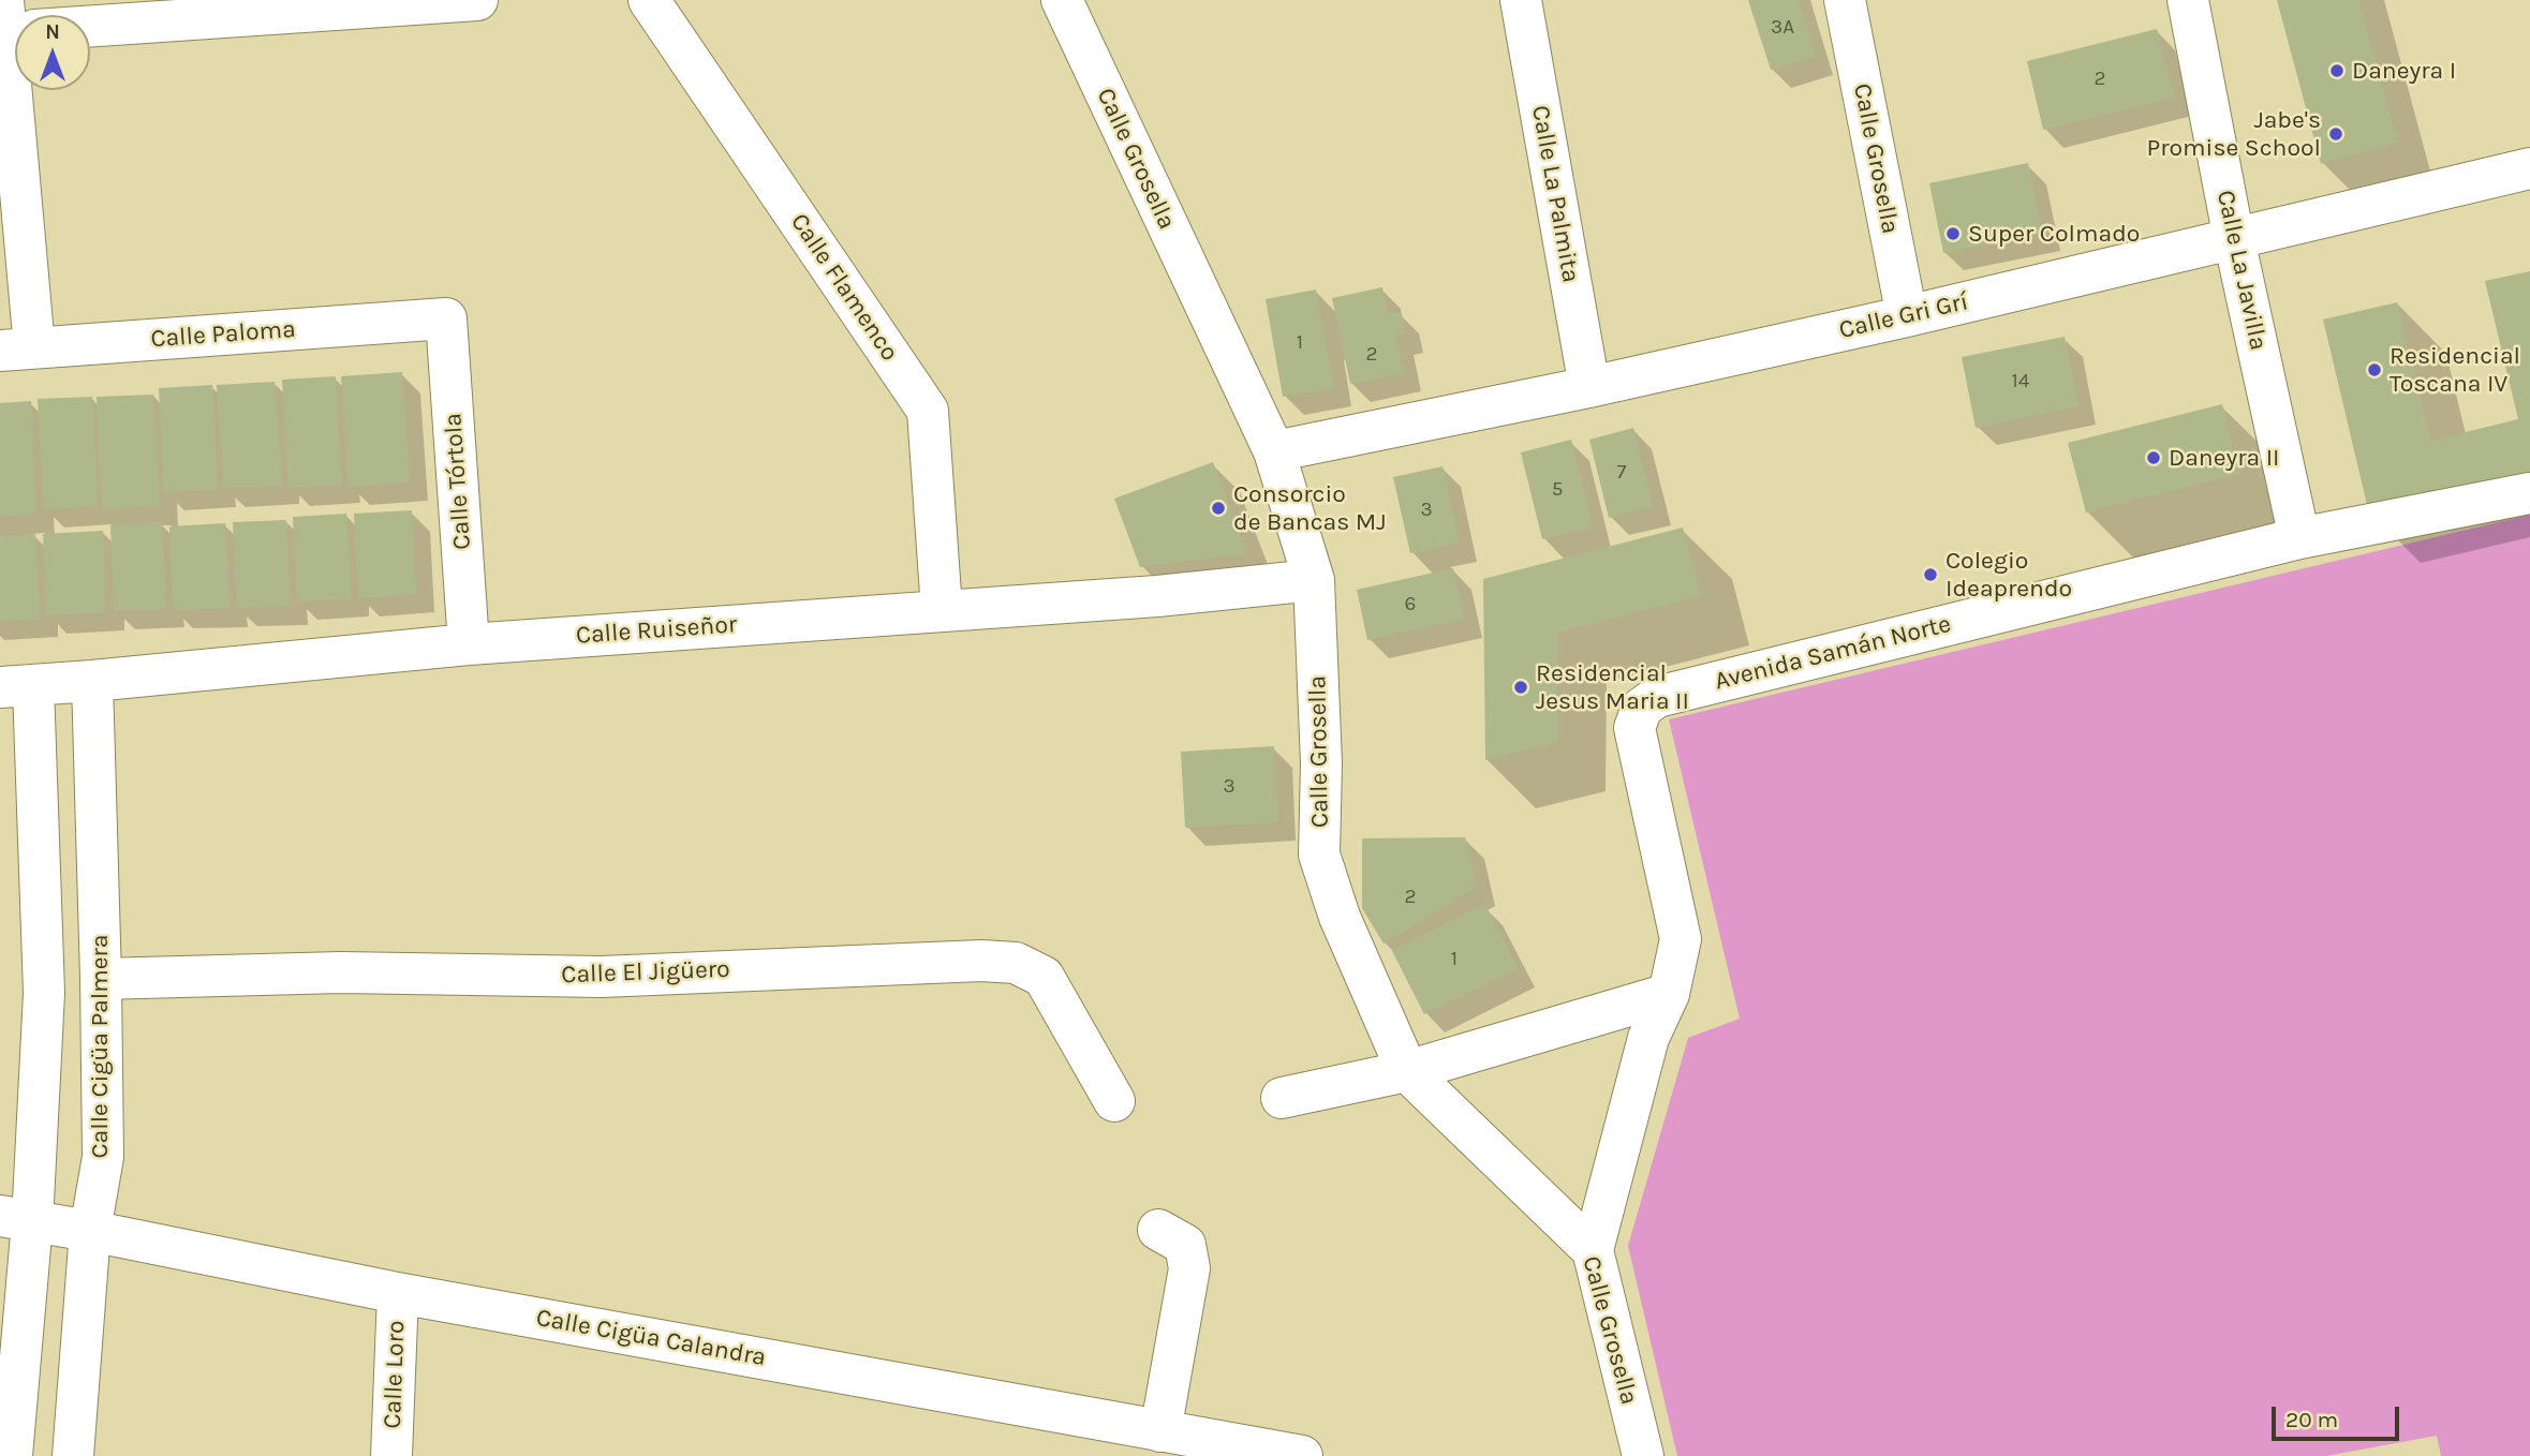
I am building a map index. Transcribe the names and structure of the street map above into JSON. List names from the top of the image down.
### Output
{
  "streets": {
    "street": [
      "Calle Grosella",
      "Calle La Palmita",
      "Calle La Javilla",
      "Calle Flamenco",
      "Calle Gri Grí",
      "Calle Paloma",
      "Calle Tórtola",
      "Calle Ruiseñor",
      "Avenida Samán Norte",
      "Calle El Jigüero",
      "Calle Cigüa Palmera",
      "Calle Cigüa Calandra",
      "Calle Loro"
    ]
  },
  "crossings": [
    ["Calle Grosella", "Calle Gri Grí"],
    ["Calle Grosella", "Calle Ruiseñor"],
    ["Calle Grosella", "Avenida Samán Norte"],
    ["Calle La Palmita", "Calle Gri Grí"],
    ["Calle La Javilla", "Calle Gri Grí"],
    ["Calle La Javilla", "Avenida Samán Norte"],
    ["Calle Flamenco", "Calle Ruiseñor"],
    ["Calle Paloma", "Calle Tórtola"],
    ["Calle Tórtola", "Calle Ruiseñor"],
    ["Calle Ruiseñor", "Calle Cigüa Palmera"],
    ["Calle El Jigüero", "Calle Cigüa Palmera"],
    ["Calle Cigüa Palmera", "Calle Cigüa Calandra"],
    ["Calle Cigüa Calandra", "Calle Loro"]
  ],
  "places": [
    "Daneyra I",
    "Jabe's Promise School",
    "Super Colmado",
    "Residencial Toscana IV",
    "Daneyra II",
    "Consorcio de Bancas MJ",
    "Colegio Ideaprendo",
    "Residencial Jesus Maria II"
  ],
  "house_numbers": [
    "3A",
    "2",
    "1",
    "2",
    "14",
    "7",
    "5",
    "3",
    "6",
    "3",
    "2",
    "1"
  ],
  "scale_bar": "20 m",
  "north": "top"
}
